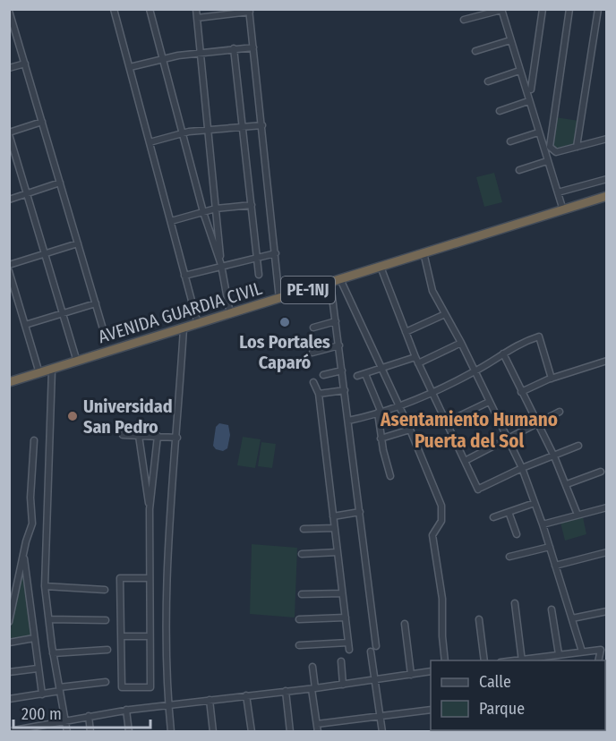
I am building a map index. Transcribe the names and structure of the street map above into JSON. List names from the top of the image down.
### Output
{
  "streets": {
    "highway": ["PE-1NJ", "AVENIDA GUARDIA CIVIL"]
  },
  "districts": ["Asentamiento Humano Puerta del Sol"],
  "places": ["Los Portales Caparó", "Universidad San Pedro"],
  "legend": ["Calle", "Parque"],
  "scale_bar": "200 m"
}
